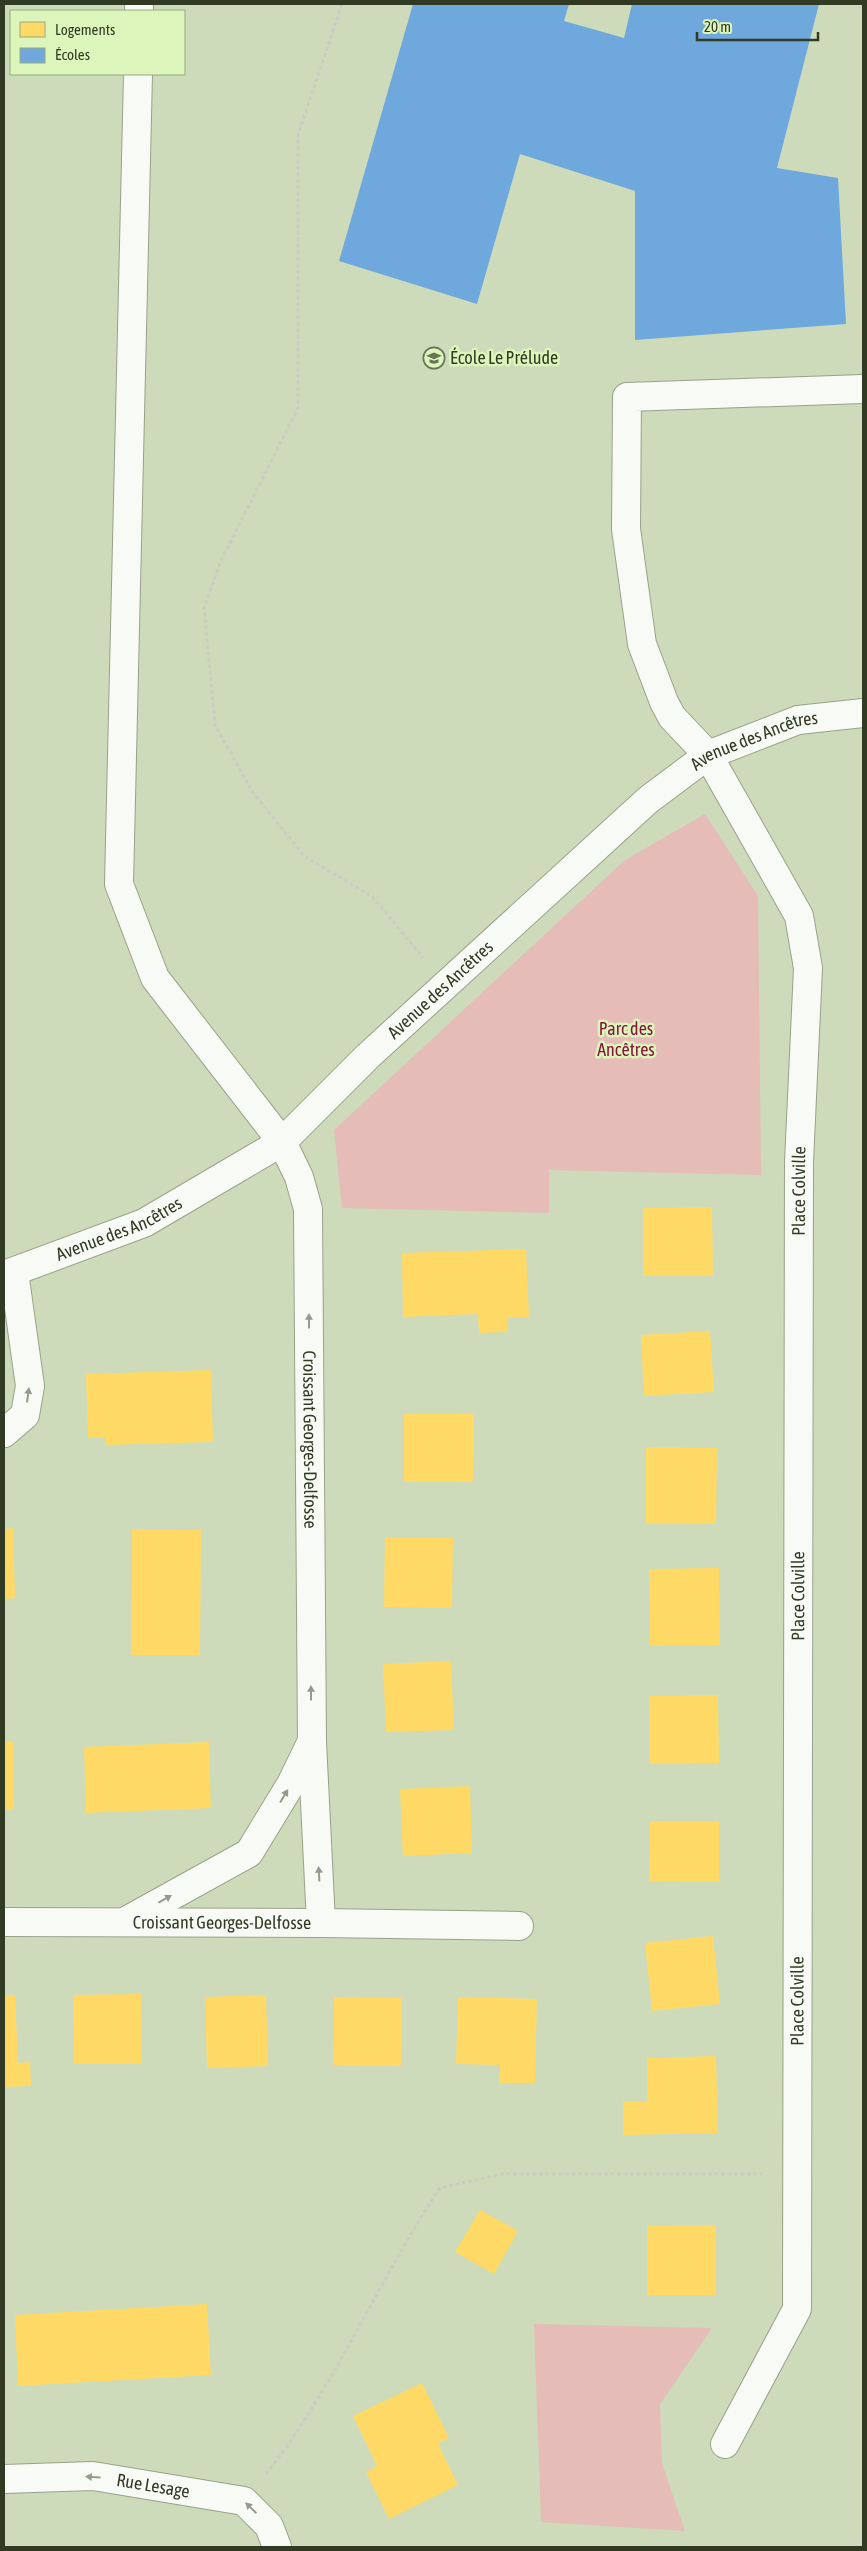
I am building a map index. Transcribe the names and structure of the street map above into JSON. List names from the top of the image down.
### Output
{
  "streets": {
    "street": [
      "Avenue des Ancêtres",
      "Place Colville",
      "Croissant Georges-Delfosse",
      "Rue Lesage"
    ]
  },
  "crossings": [
    ["Avenue des Ancêtres", "Place Colville"],
    ["Avenue des Ancêtres", "Croissant Georges-Delfosse"]
  ],
  "one_way": ["Croissant Georges-Delfosse", "Rue Lesage"],
  "parks": ["Parc des Ancêtres"],
  "places": {
    "school or university": ["École Le Prélude"]
  },
  "legend": ["Logements", "Écoles"],
  "scale_bar": "20 m"
}
